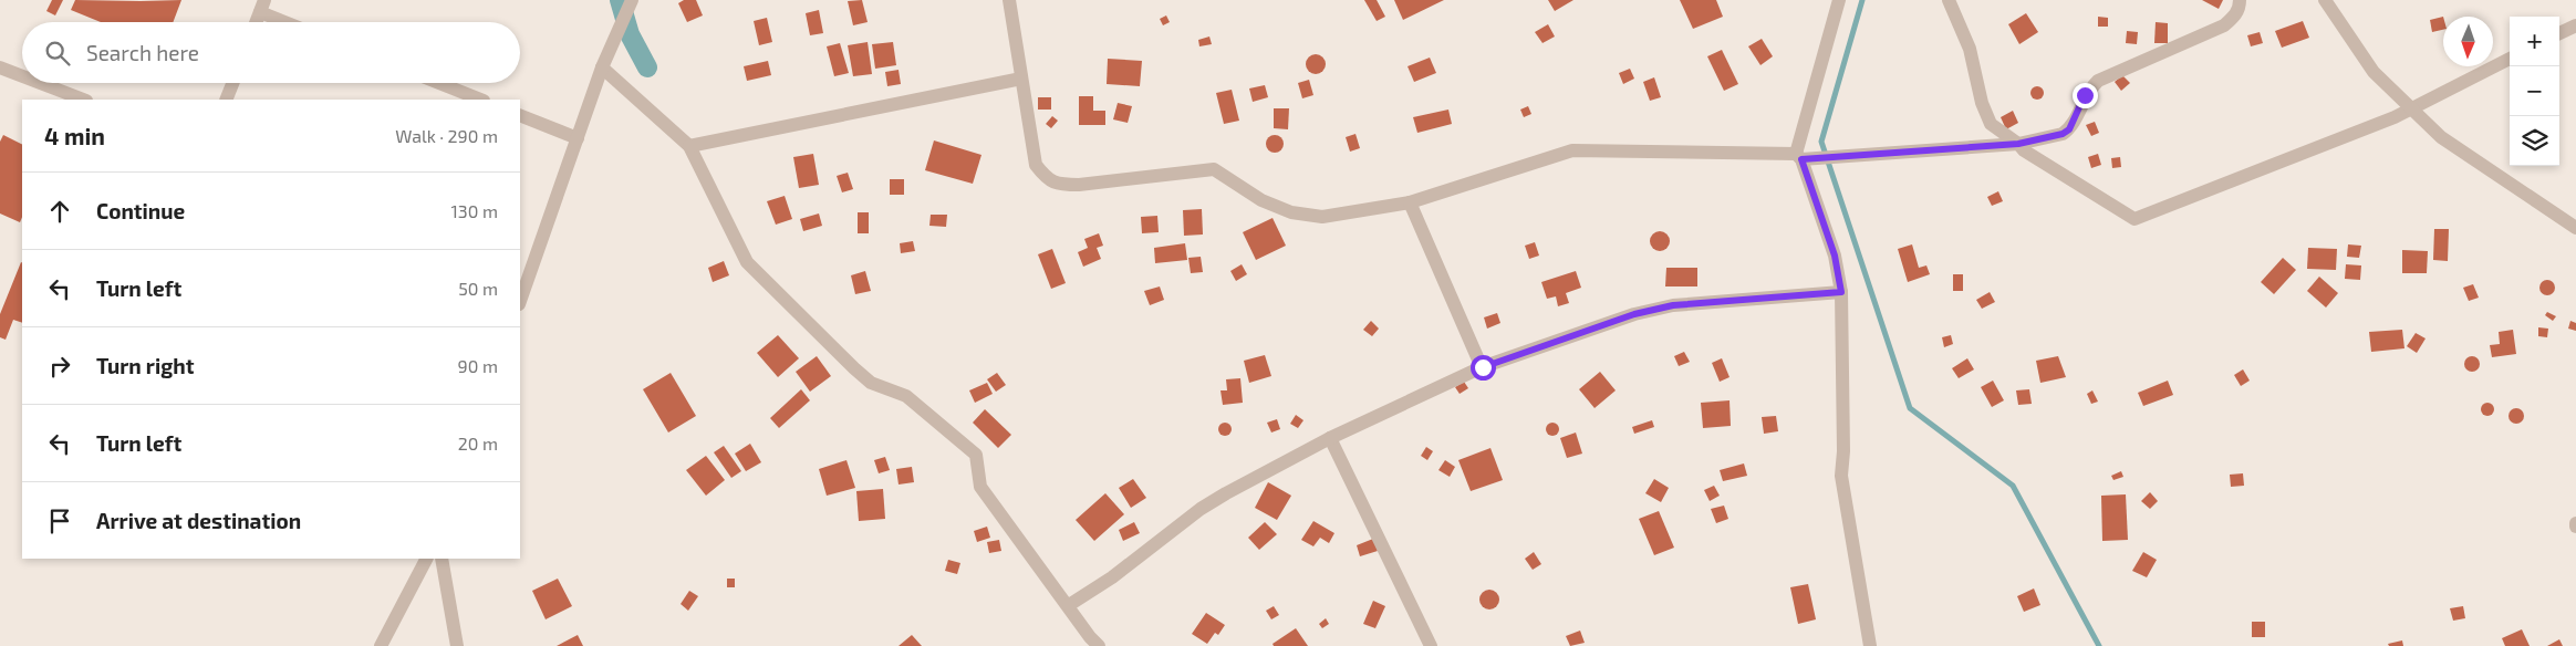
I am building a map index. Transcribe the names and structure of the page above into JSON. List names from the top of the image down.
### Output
{
  "north": "bottom",
  "page": {
    "map_buttons": ["+", "−"],
    "search": "Search here",
    "heading": ["4 min", "Walk · 290 m"],
    "list": [
      ["Continue", "130 m"],
      ["Turn left", "50 m"],
      ["Turn right", "90 m"],
      ["Turn left", "20 m"],
      "Arrive at destination"
    ]
  }
}
